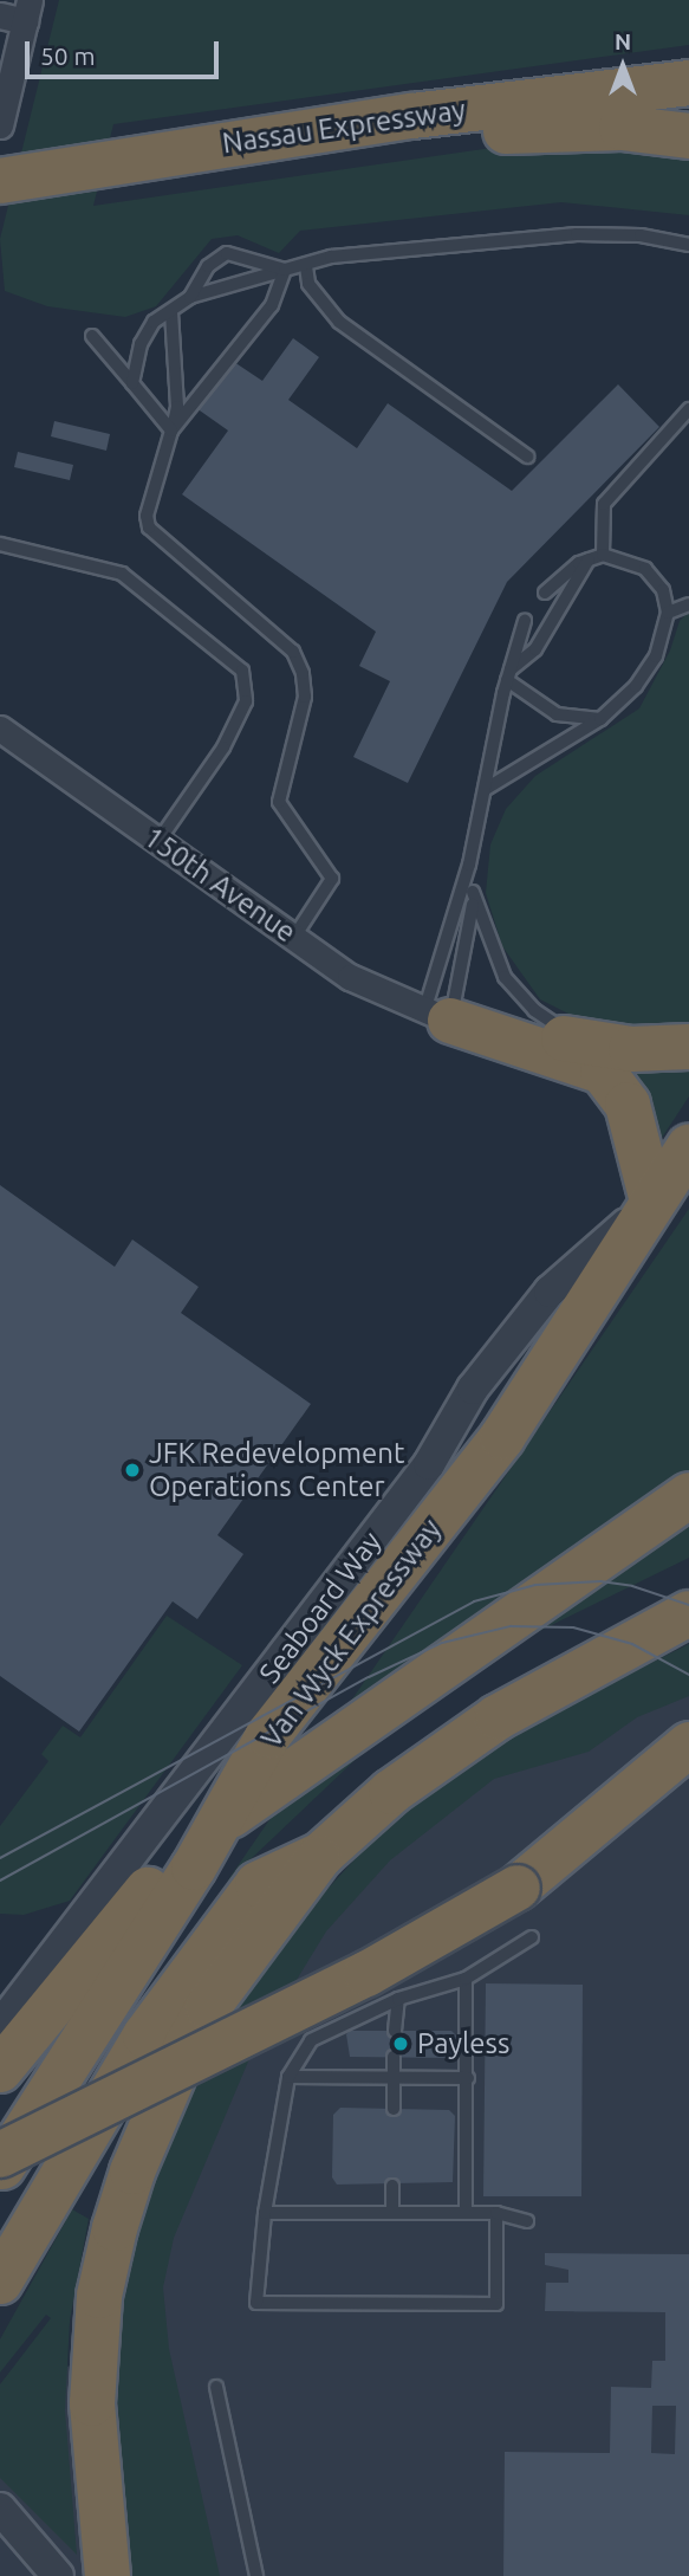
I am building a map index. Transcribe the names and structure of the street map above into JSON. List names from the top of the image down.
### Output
{
  "streets": {
    "highway": ["Nassau Expressway", "Van Wyck Expressway"],
    "street": ["150th Avenue", "Seaboard Way"]
  },
  "crossings": [
    ["Seaboard Way", "Van Wyck Expressway"]
  ],
  "places": ["JFK Redevelopment Operations Center", "Payless"],
  "scale_bar": "50 m",
  "north": "top"
}
